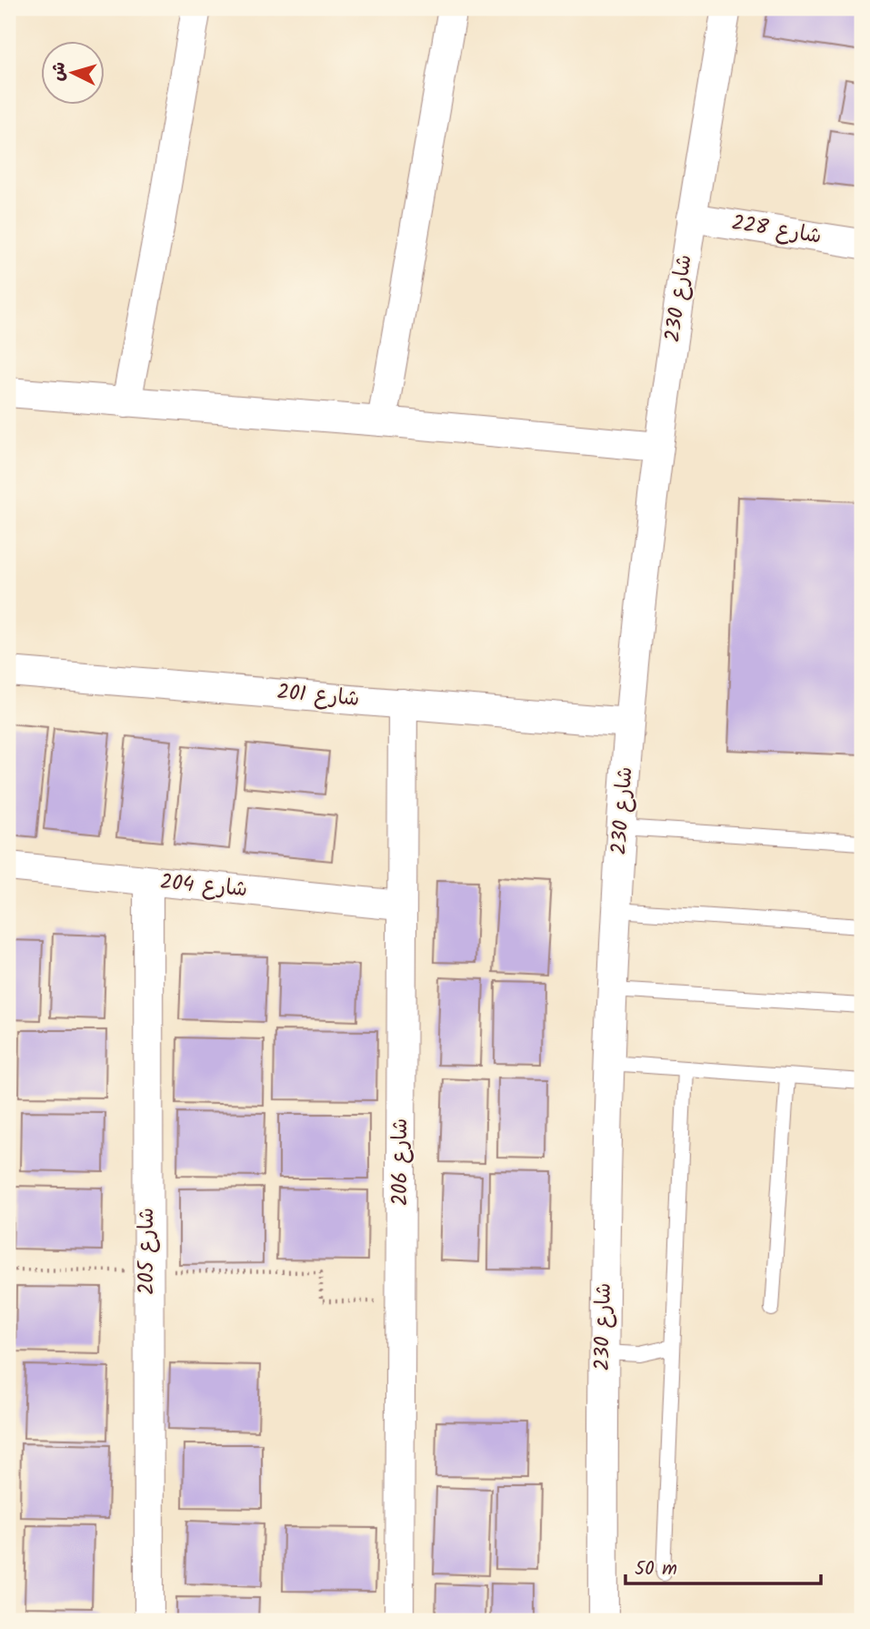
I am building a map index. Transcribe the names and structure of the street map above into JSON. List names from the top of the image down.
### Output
{
  "streets": {
    "street": [
      "شارع 228",
      "شارع 230",
      "شارع 201",
      "شارع 204",
      "شارع 206",
      "شارع 205"
    ]
  },
  "crossings": [
    ["شارع 228", "شارع 230"],
    ["شارع 230", "شارع 201"],
    ["شارع 201", "شارع 206"],
    ["شارع 204", "شارع 206"],
    ["شارع 204", "شارع 205"]
  ],
  "scale_bar": "50 m",
  "north": "left"
}
